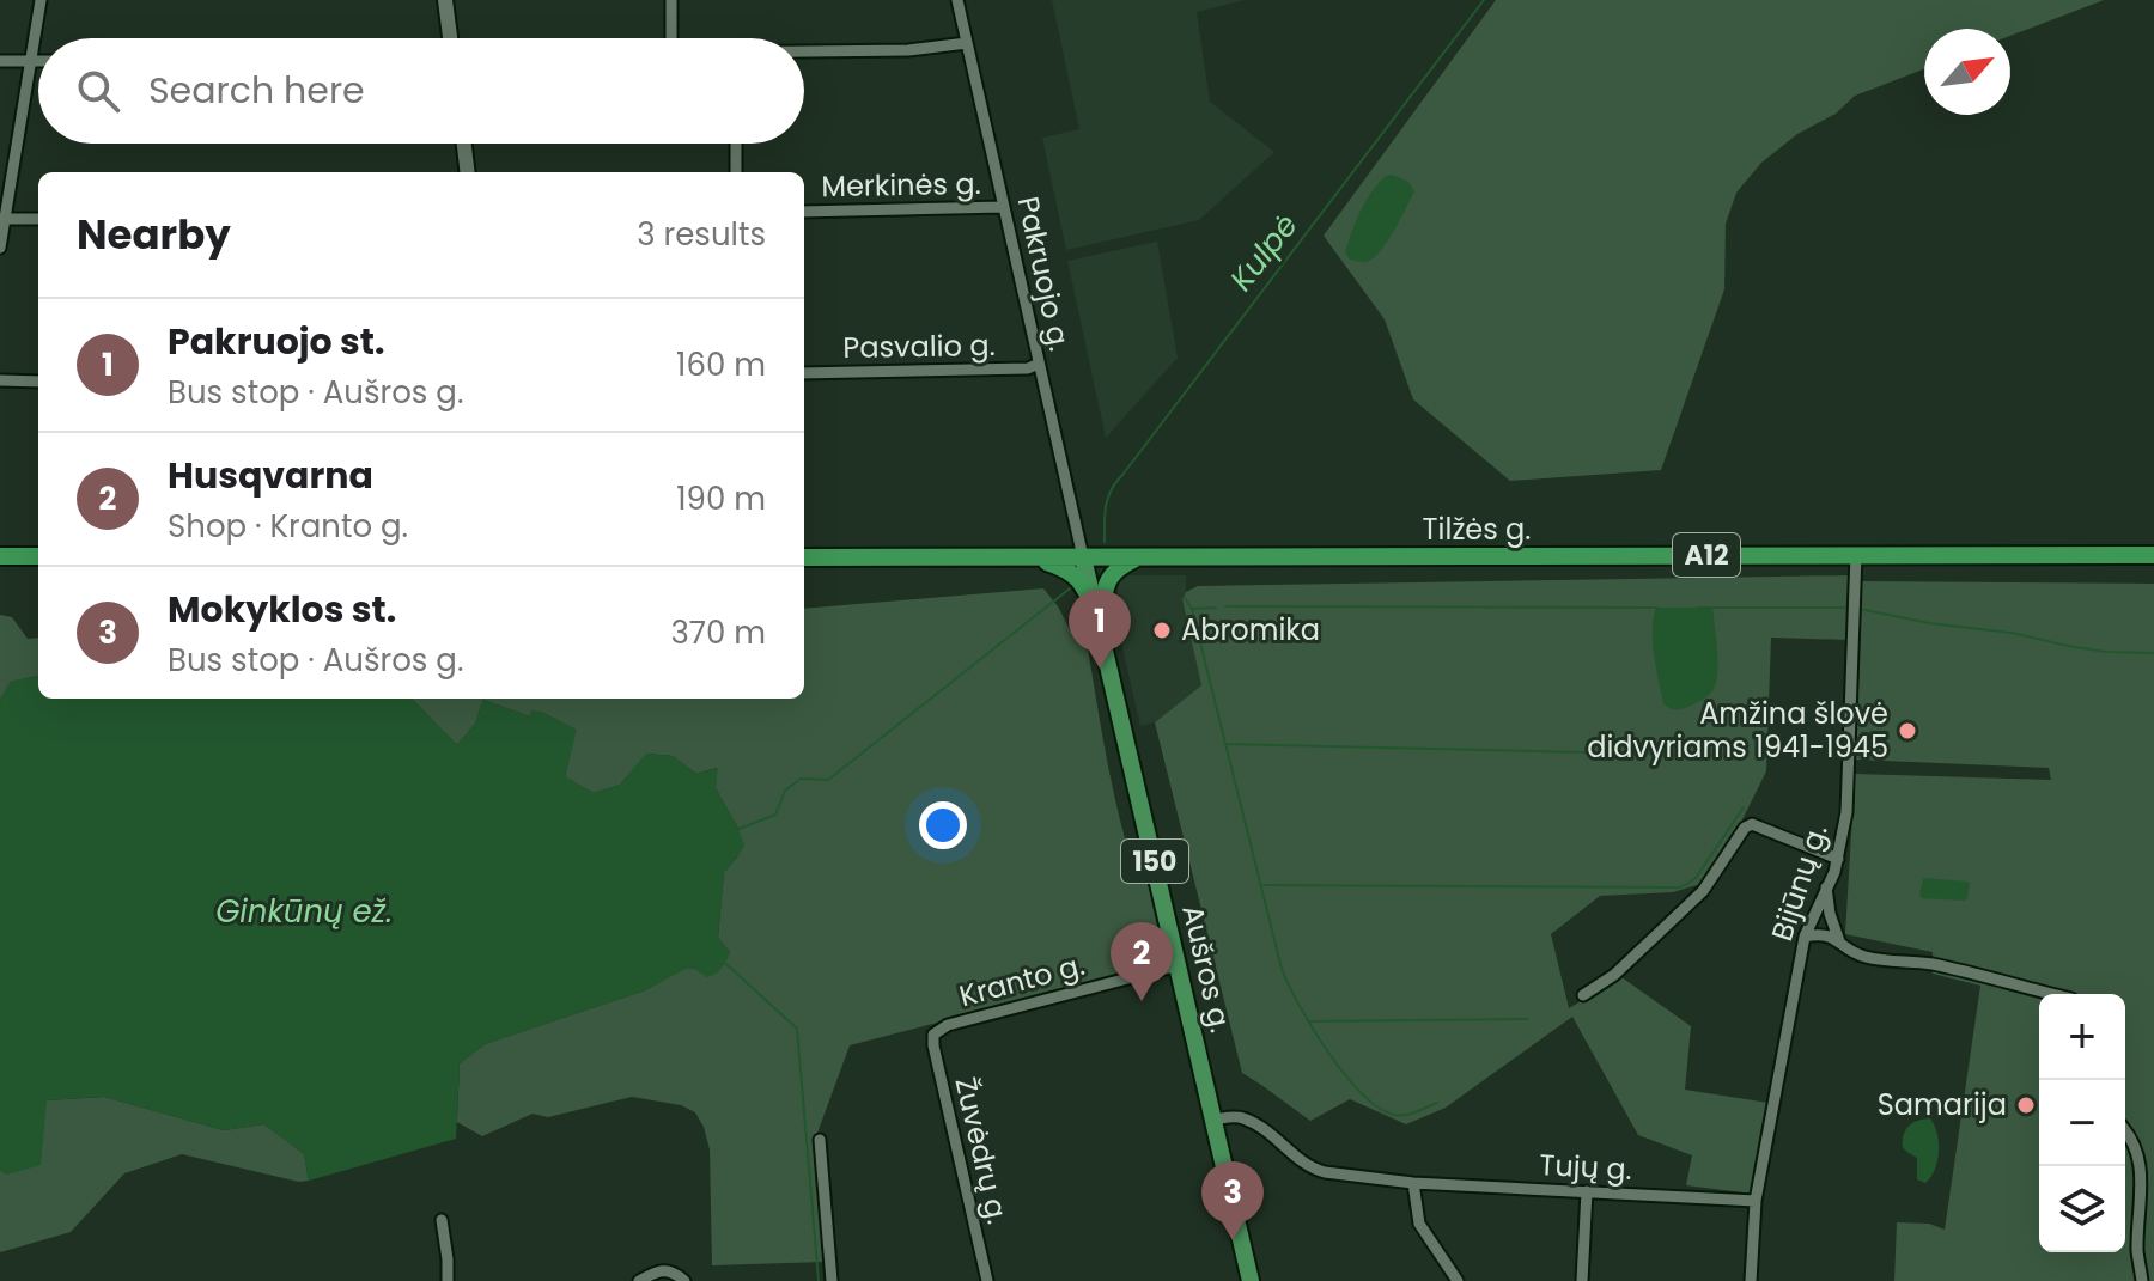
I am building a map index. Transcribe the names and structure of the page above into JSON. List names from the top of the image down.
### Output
{
  "streets": {
    "highway": ["Tilžės g.", "A12"],
    "main road": ["150", "Aušros g."],
    "street": [
      "Merkinės g.",
      "Pakruojo g.",
      "Pasvalio g.",
      "Bijūnų g.",
      "Kranto g.",
      "Žuvėdrų g.",
      "Tujų g."
    ]
  },
  "crossings": [
    ["Merkinės g.", "Pakruojo g."],
    ["Pakruojo g.", "Pasvalio g."],
    ["Pakruojo g.", "Tilžės g."],
    ["Pakruojo g.", "Aušros g."],
    ["Tilžės g.", "Bijūnų g."],
    ["Tilžės g.", "Aušros g."],
    ["Bijūnų g.", "Tujų g."],
    ["Aušros g.", "Kranto g."],
    ["Aušros g.", "Tujų g."],
    ["Kranto g.", "Žuvėdrų g."]
  ],
  "water": ["Kulpė", "Ginkūnų ež."],
  "places": ["Abromika", "Amžina šlovė didvyriams 1941-1945", "Samarija"],
  "north": "top right",
  "page": {
    "search": "Search here",
    "heading": ["Nearby", "3 results"],
    "list": [
      {
        "mark": "1",
        "name": "Pakruojo st.",
        "note": "Bus stop · Aušros g.",
        "value": "160 m"
      },
      {
        "mark": "2",
        "name": "Husqvarna",
        "note": "Shop · Kranto g.",
        "value": "190 m"
      },
      {
        "mark": "3",
        "name": "Mokyklos st.",
        "note": "Bus stop · Aušros g.",
        "value": "370 m"
      }
    ],
    "pins": ["1", "2", "3"],
    "map_buttons": ["+", "−"]
  }
}
